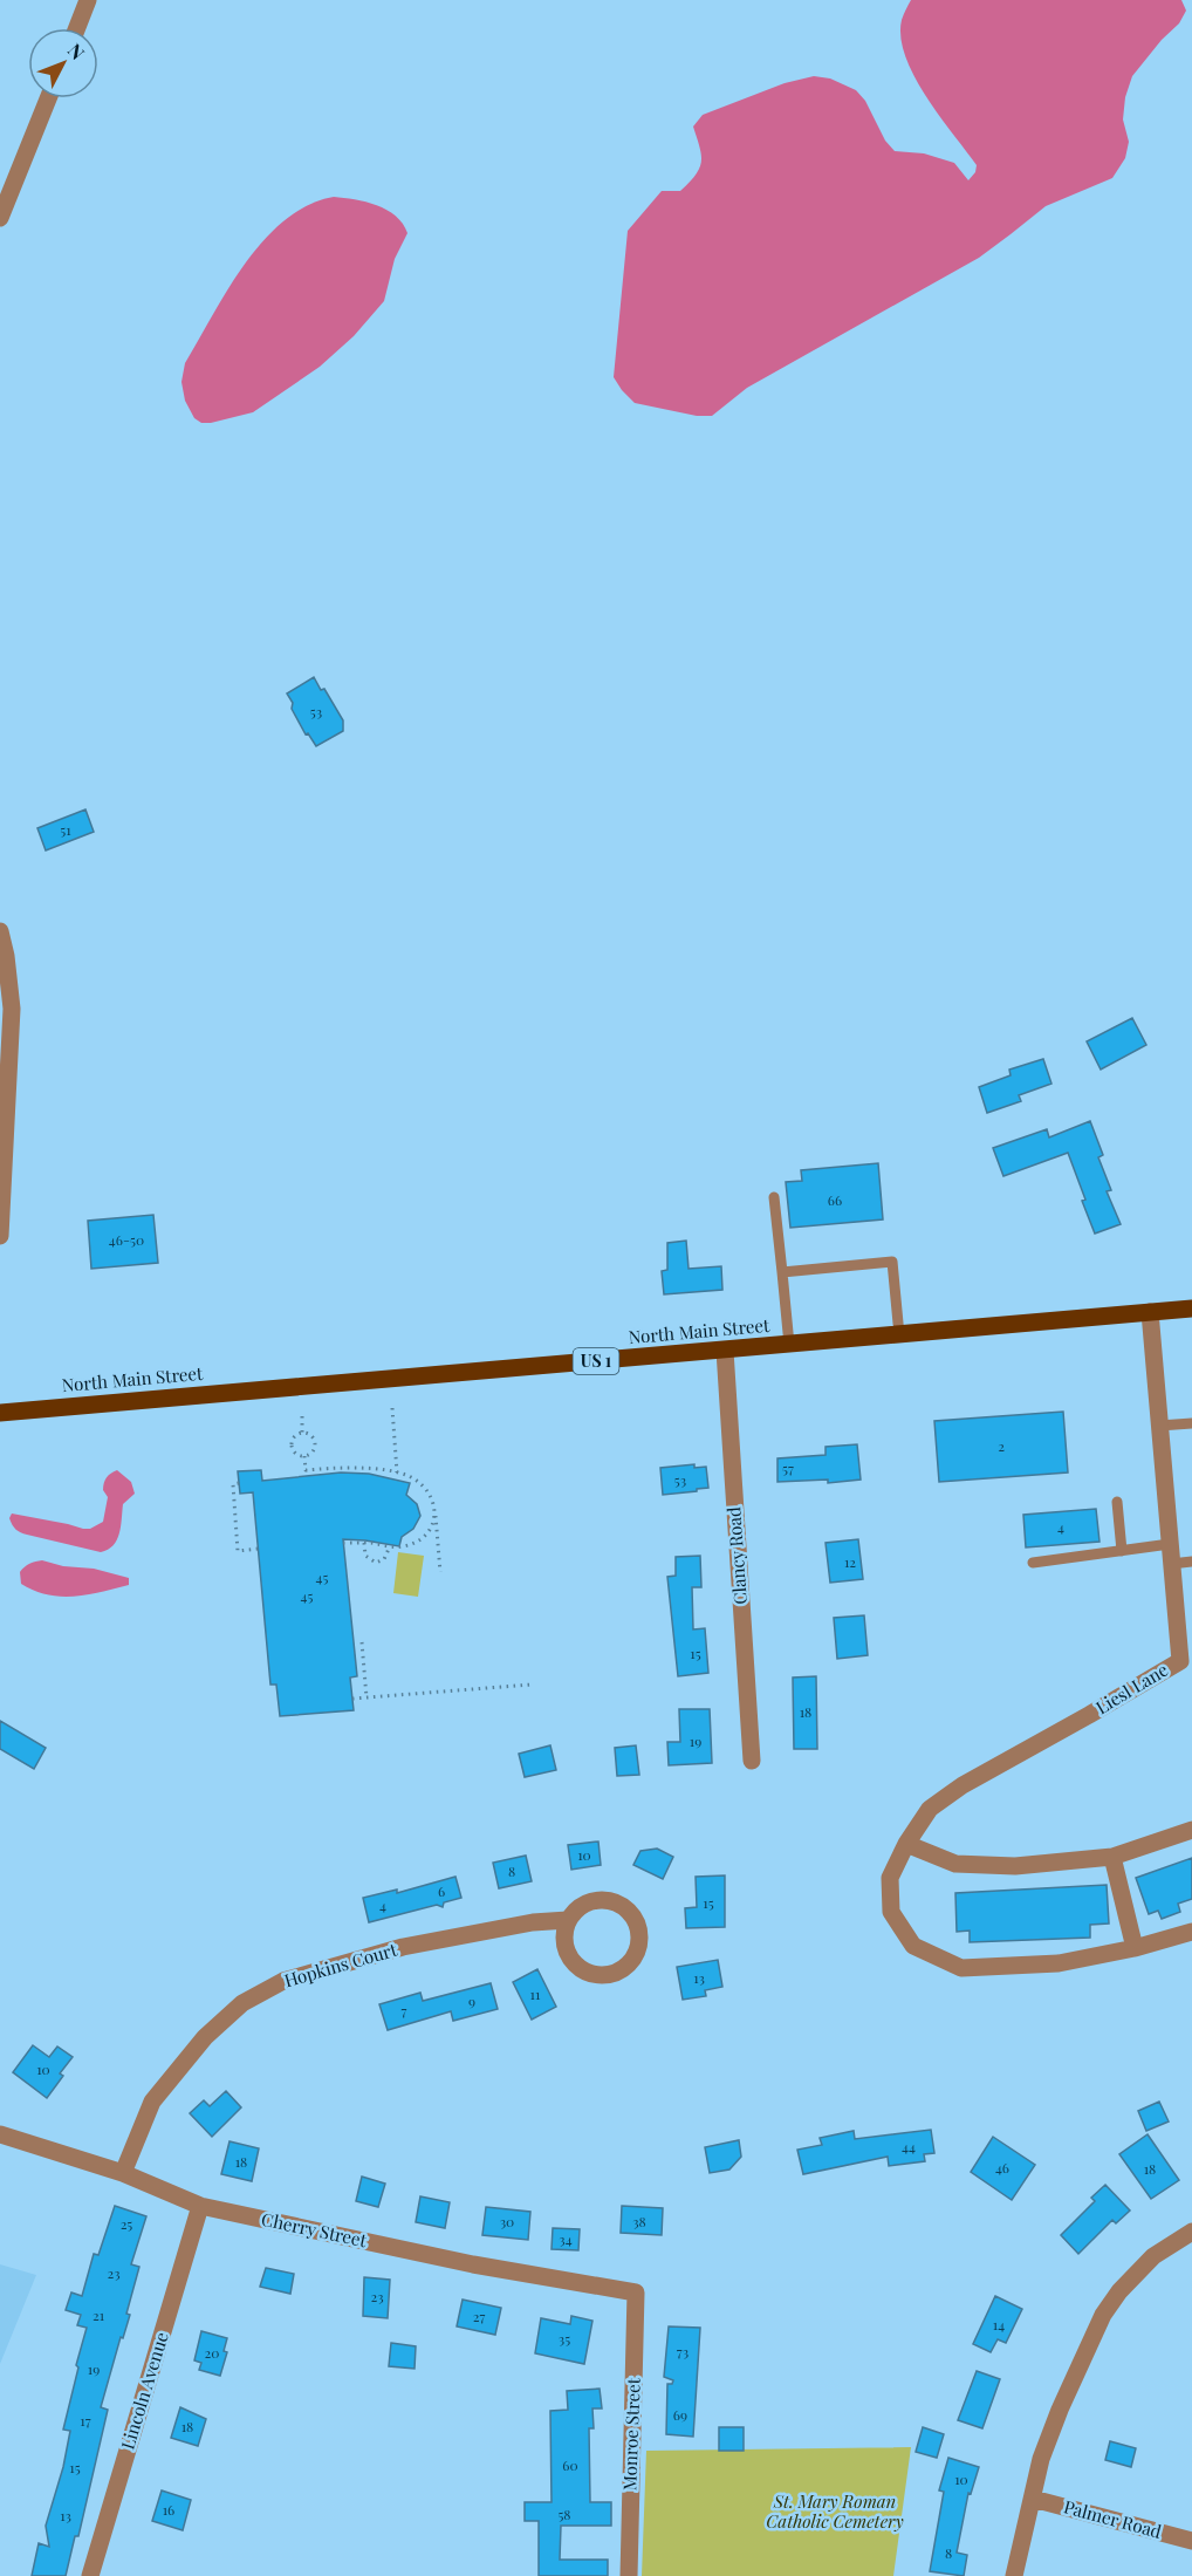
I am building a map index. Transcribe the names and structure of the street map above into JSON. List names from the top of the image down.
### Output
{
  "streets": {
    "main road": ["North Main Street", "US 1"],
    "street": [
      "Clancy Road",
      "Liesl Lane",
      "Hopkins Court",
      "Cherry Street",
      "Lincoln Avenue",
      "Monroe Street",
      "Palmer Road"
    ]
  },
  "crossings": [
    ["North Main Street", "Clancy Road"],
    ["North Main Street", "Liesl Lane"],
    ["Hopkins Court", "Cherry Street"],
    ["Cherry Street", "Lincoln Avenue"],
    ["Cherry Street", "Monroe Street"]
  ],
  "parks": ["St. Mary Roman Catholic Cemetery"],
  "house_numbers": [
    "53",
    "51",
    "66",
    "46-50",
    "2",
    "57",
    "53",
    "4",
    "12",
    "45",
    "45",
    "15",
    "18",
    "19",
    "10",
    "8",
    "6",
    "15",
    "4",
    "13",
    "11",
    "9",
    "7",
    "10",
    "44",
    "18",
    "46",
    "18",
    "30",
    "38",
    "25",
    "34",
    "23",
    "23",
    "21",
    "27",
    "14",
    "35",
    "73",
    "20",
    "19",
    "69",
    "17",
    "18",
    "60",
    "15",
    "10",
    "16",
    "58",
    "13",
    "8"
  ],
  "north": "top right"
}
